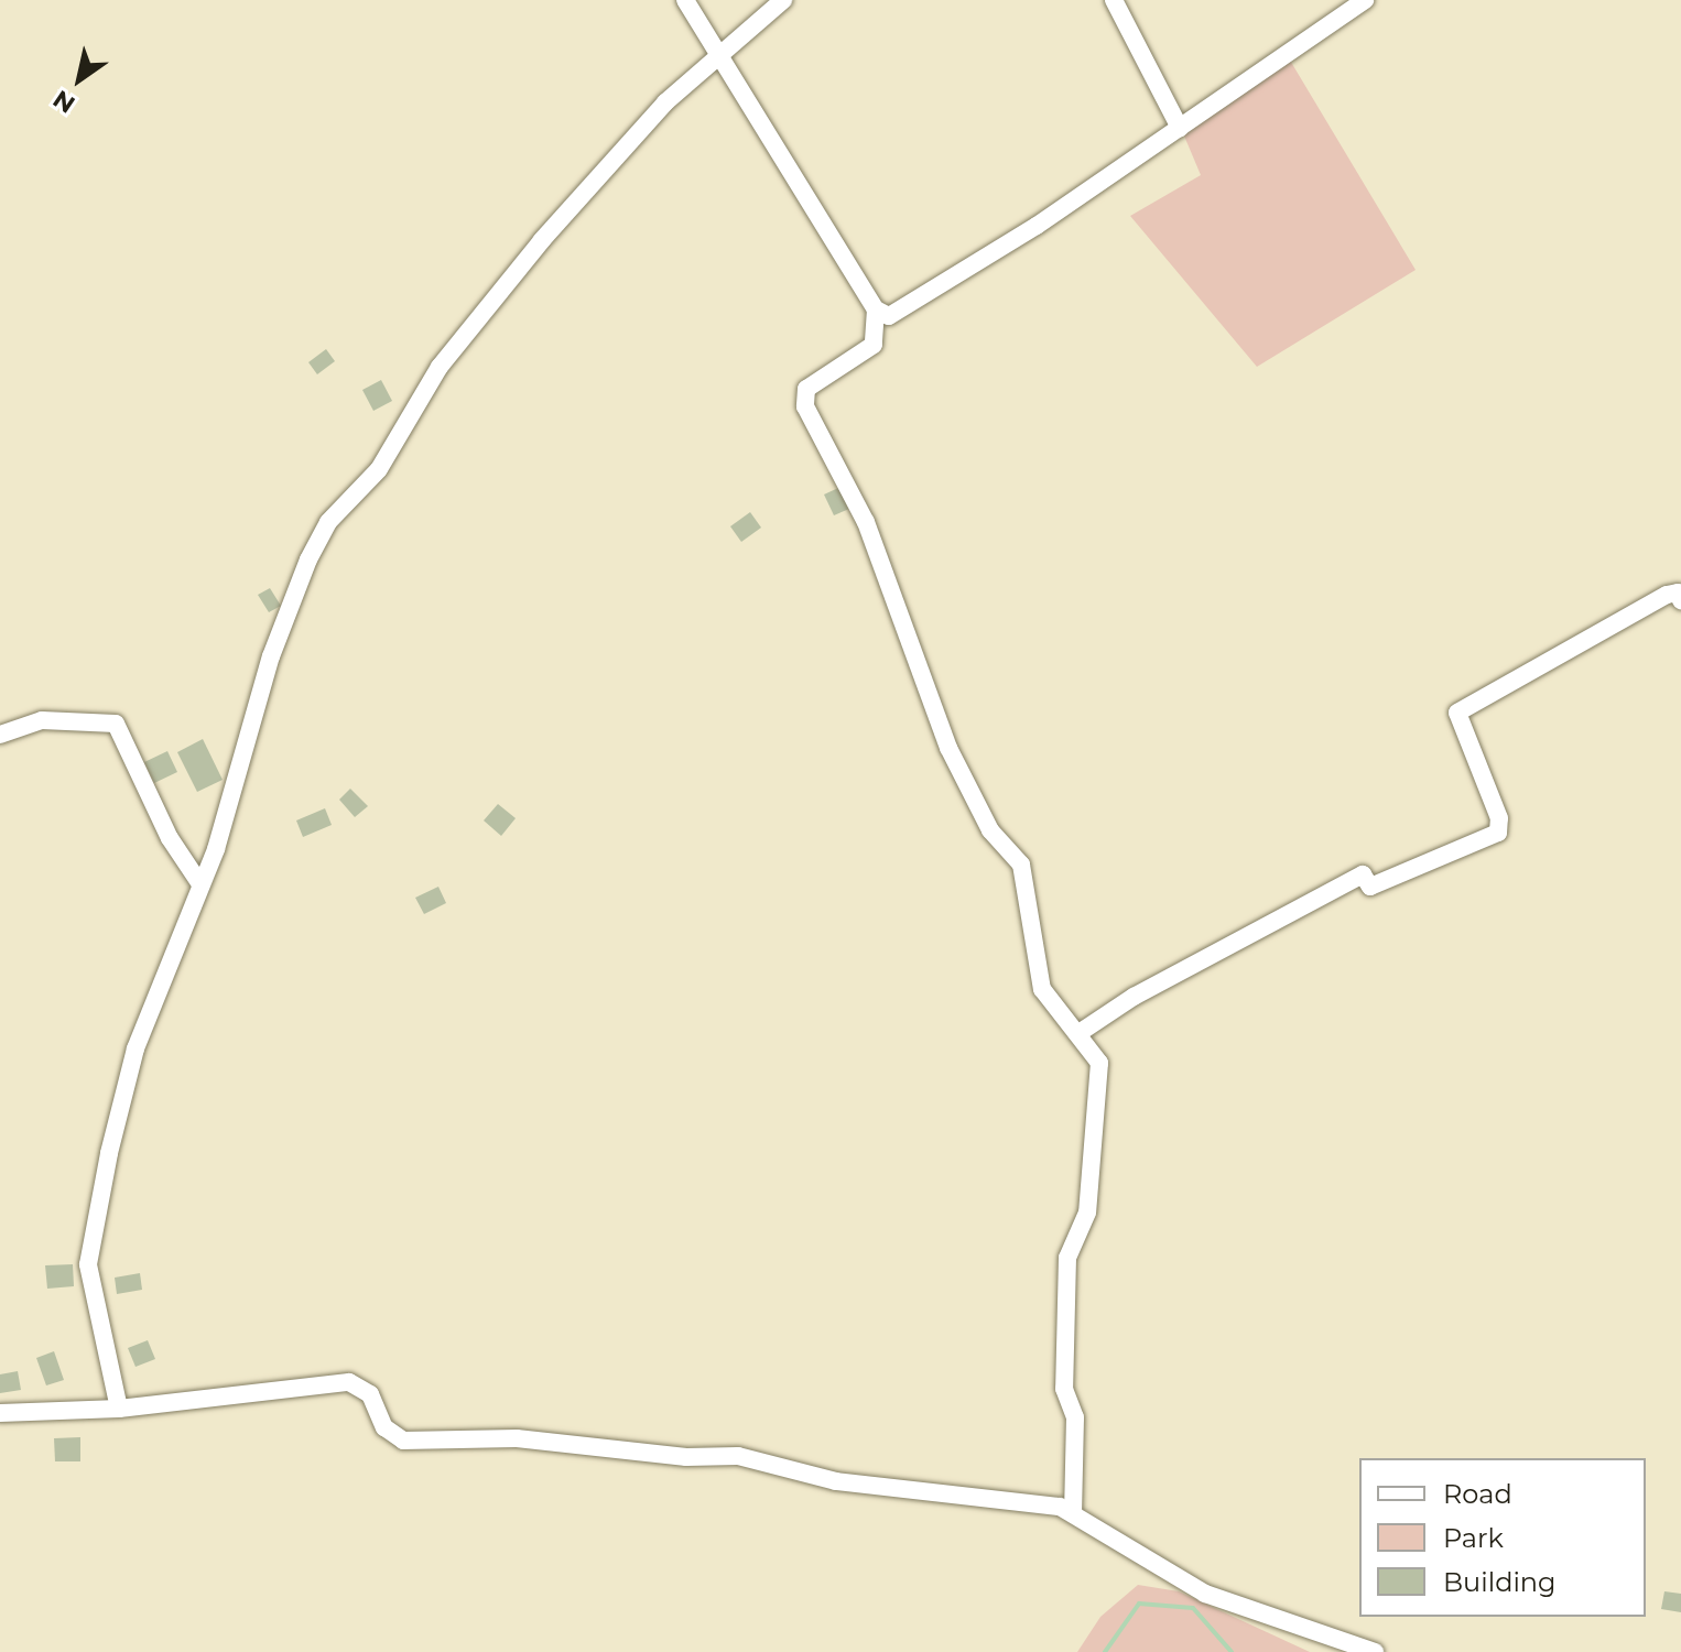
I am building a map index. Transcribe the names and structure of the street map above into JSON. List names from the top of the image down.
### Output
{
  "legend": ["Road", "Park", "Building"],
  "north": "bottom left"
}
